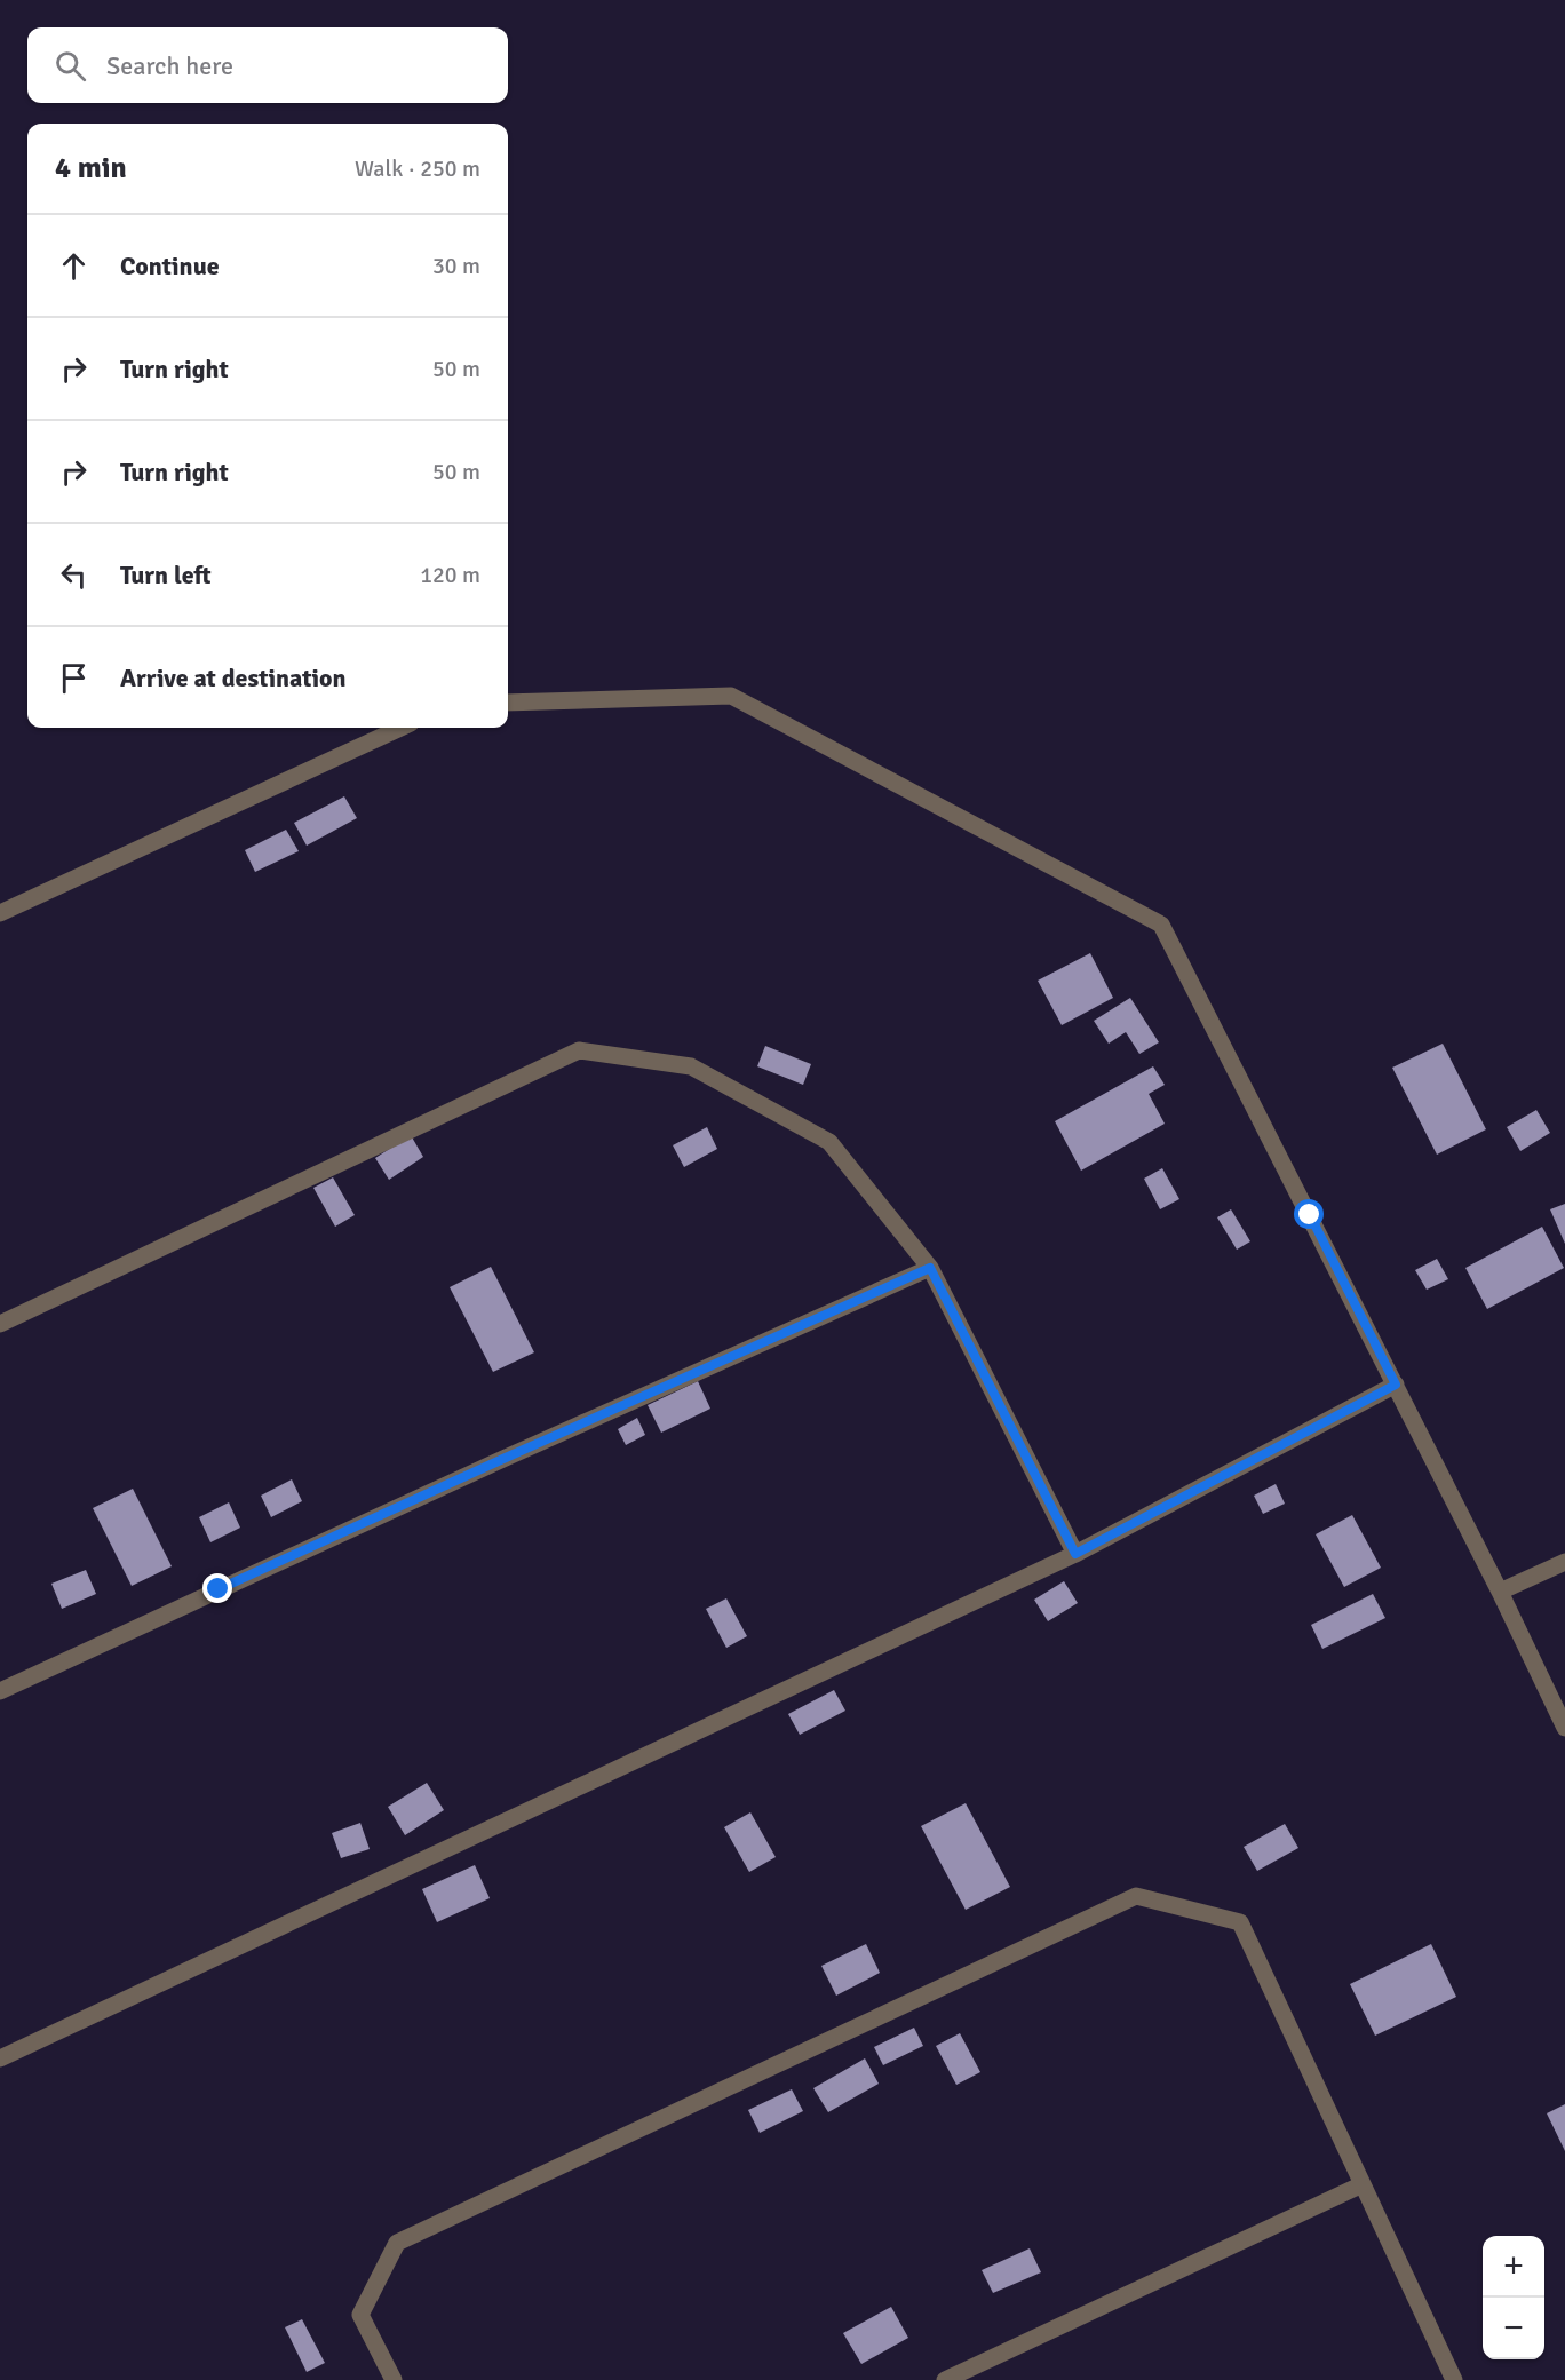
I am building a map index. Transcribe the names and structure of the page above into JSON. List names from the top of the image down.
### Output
{
  "page": {
    "search": "Search here",
    "heading": ["4 min", "Walk · 250 m"],
    "list": [
      ["Continue", "30 m"],
      ["Turn right", "50 m"],
      ["Turn right", "50 m"],
      ["Turn left", "120 m"],
      "Arrive at destination"
    ],
    "map_buttons": ["+", "−"]
  }
}
